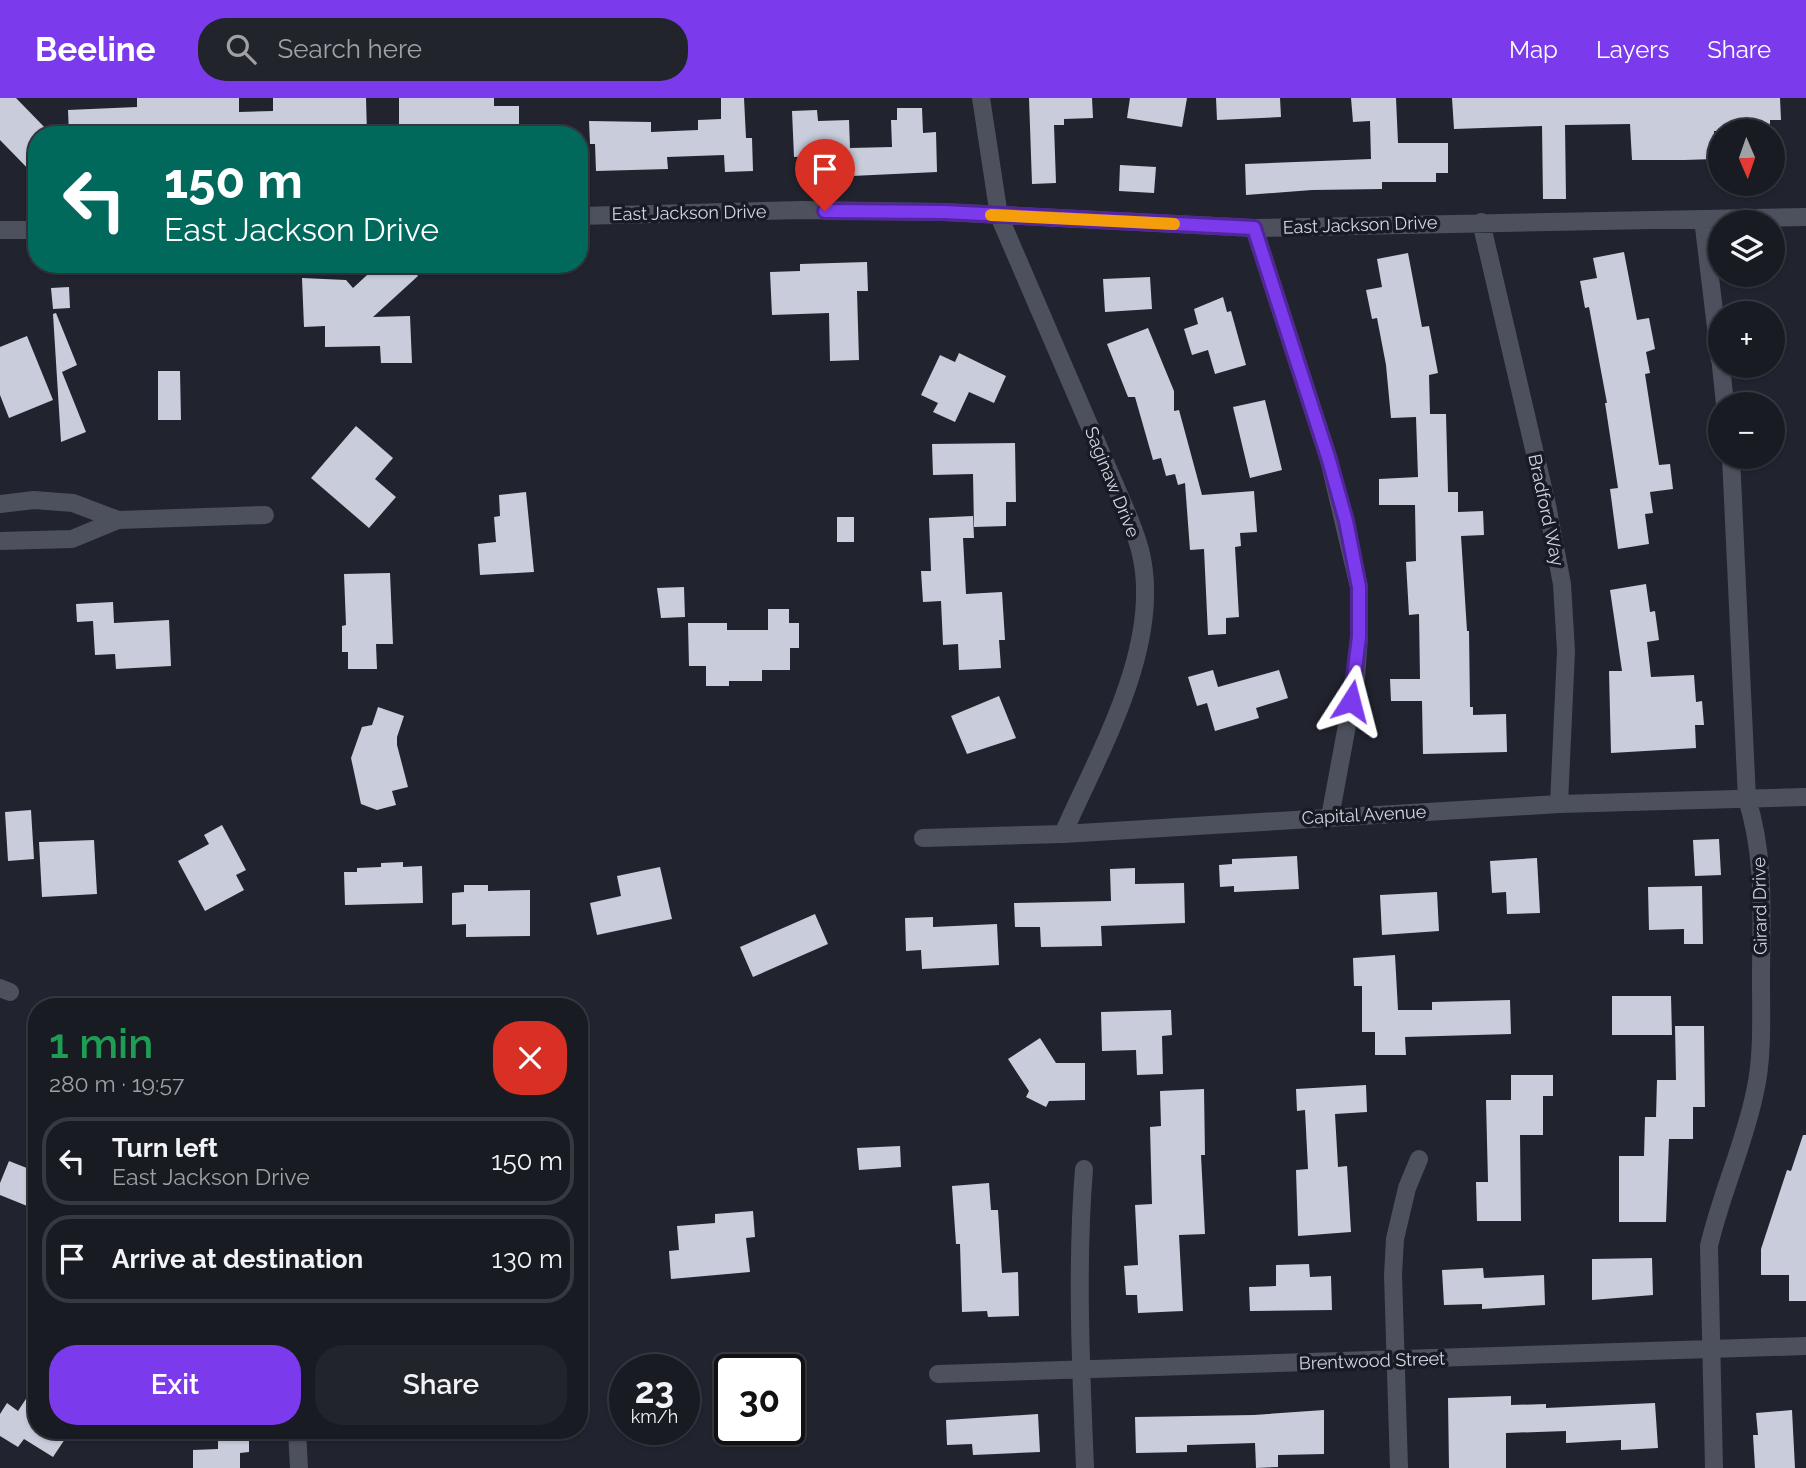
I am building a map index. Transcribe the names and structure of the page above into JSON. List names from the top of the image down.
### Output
{
  "streets": {
    "street": [
      "East Jackson Drive",
      "Saginaw Drive",
      "Bradford Way",
      "Capital Avenue",
      "Girard Drive",
      "Brentwood Street"
    ]
  },
  "crossings": [
    ["East Jackson Drive", "Saginaw Drive"],
    ["East Jackson Drive", "Bradford Way"],
    ["Saginaw Drive", "Capital Avenue"],
    ["Bradford Way", "Capital Avenue"],
    ["Capital Avenue", "Girard Drive"],
    ["Girard Drive", "Brentwood Street"]
  ],
  "north": "bottom",
  "page": {
    "header": "Beeline",
    "search": "Search here",
    "nav": ["Map", "Layers", "Share"],
    "map_buttons": ["+", "−"],
    "turn": ["150 m", "East Jackson Drive"],
    "heading": ["1 min", "280 m · 19:57"],
    "list": [
      {
        "name": "Turn left",
        "note": "East Jackson Drive",
        "value": "150 m"
      },
      {
        "name": "Arrive at destination",
        "value": "130 m"
      }
    ],
    "buttons": ["Exit", "Share"],
    "speed": "23 km/h",
    "limit": "30"
  }
}
